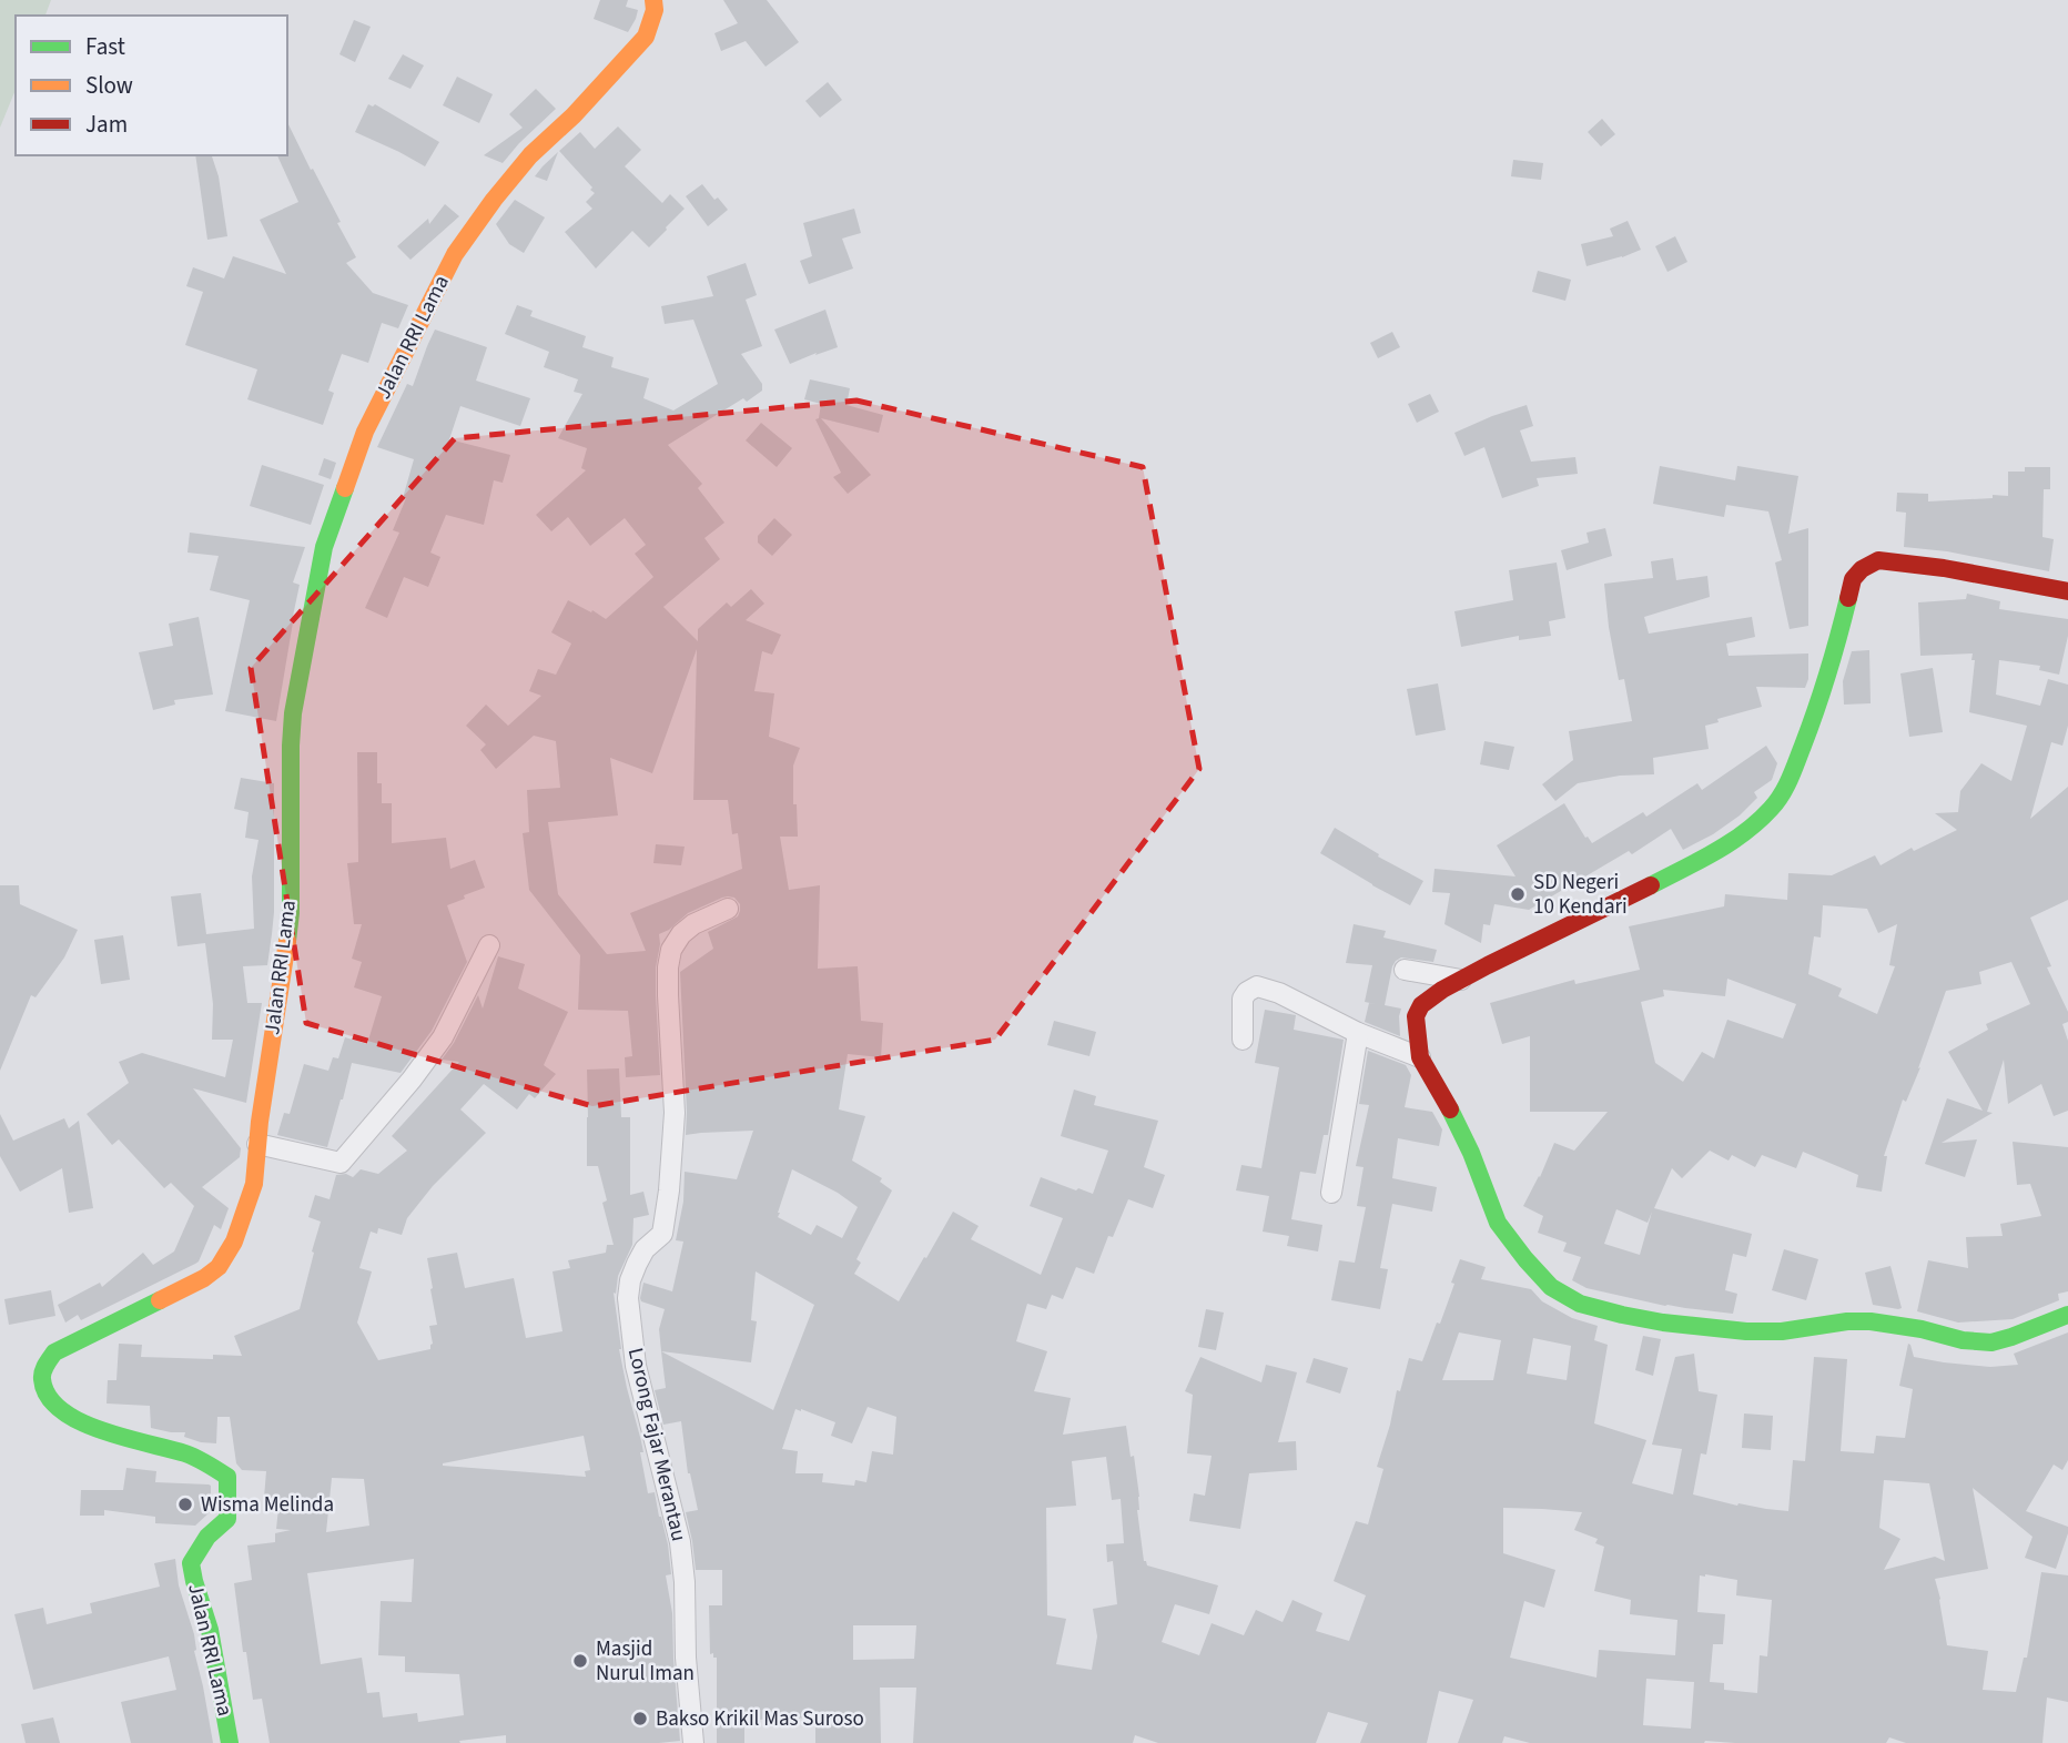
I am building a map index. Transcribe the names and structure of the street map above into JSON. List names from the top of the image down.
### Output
{
  "streets": {
    "street": ["Jalan RRI Lama", "Lorong Fajar Merantau"]
  },
  "places": [
    "SD Negeri 10 Kendari",
    "Wisma Melinda",
    "Masjid Nurul Iman",
    "Bakso Krikil Mas Suroso"
  ],
  "legend": ["Fast", "Slow", "Jam"]
}
